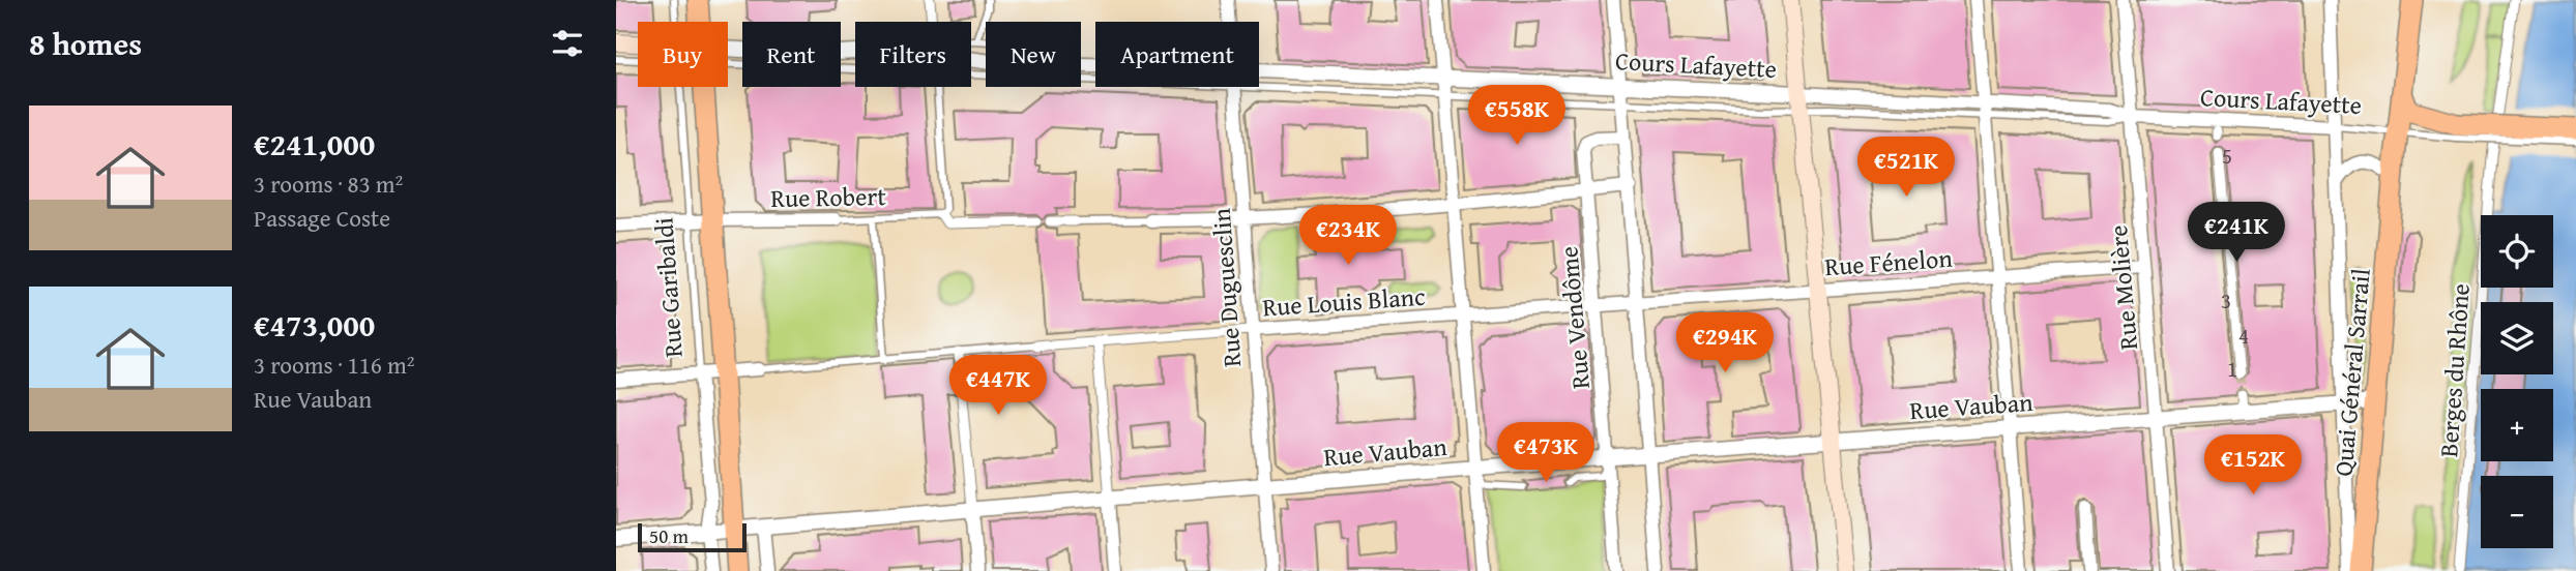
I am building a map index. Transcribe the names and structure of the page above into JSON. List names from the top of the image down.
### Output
{
  "streets": {
    "main road": ["Cours Lafayette", "Rue Garibaldi", "Quai Général Sarrail"],
    "street": [
      "Rue Robert",
      "Rue Fénelon",
      "Rue Duguesclin",
      "Rue Molière",
      "Rue Louis Blanc",
      "Rue Vendôme",
      "Berges du Rhône",
      "Rue Vauban"
    ]
  },
  "crossings": [
    ["Cours Lafayette", "Rue Molière"],
    ["Cours Lafayette", "Quai Général Sarrail"],
    ["Rue Robert", "Rue Garibaldi"],
    ["Rue Fénelon", "Rue Molière"],
    ["Rue Fénelon", "Rue Louis Blanc"],
    ["Rue Garibaldi", "Rue Louis Blanc"],
    ["Rue Garibaldi", "Rue Vauban"],
    ["Rue Duguesclin", "Rue Louis Blanc"],
    ["Rue Duguesclin", "Rue Vauban"],
    ["Rue Molière", "Rue Vauban"],
    ["Rue Louis Blanc", "Rue Vendôme"],
    ["Rue Vendôme", "Rue Vauban"],
    ["Quai Général Sarrail", "Rue Vauban"]
  ],
  "house_numbers": [
    "5",
    "3",
    "4",
    "1"
  ],
  "scale_bar": "50 m",
  "page": {
    "heading": "8 homes",
    "chip": [
      "Buy",
      "Rent",
      "Filters",
      "New",
      "Apartment"
    ],
    "price": [
      "€558K",
      "€521K",
      "€241K",
      "€234K",
      "€294K",
      "€447K",
      "€473K",
      "€152K"
    ],
    "list": [
      {
        "name": "€241,000",
        "note": "3 rooms · 83 m² · Passage Coste"
      },
      {
        "name": "€473,000",
        "note": "3 rooms · 116 m² · Rue Vauban"
      }
    ],
    "map_buttons": ["+", "−"],
    "scale": "50 m"
  }
}
